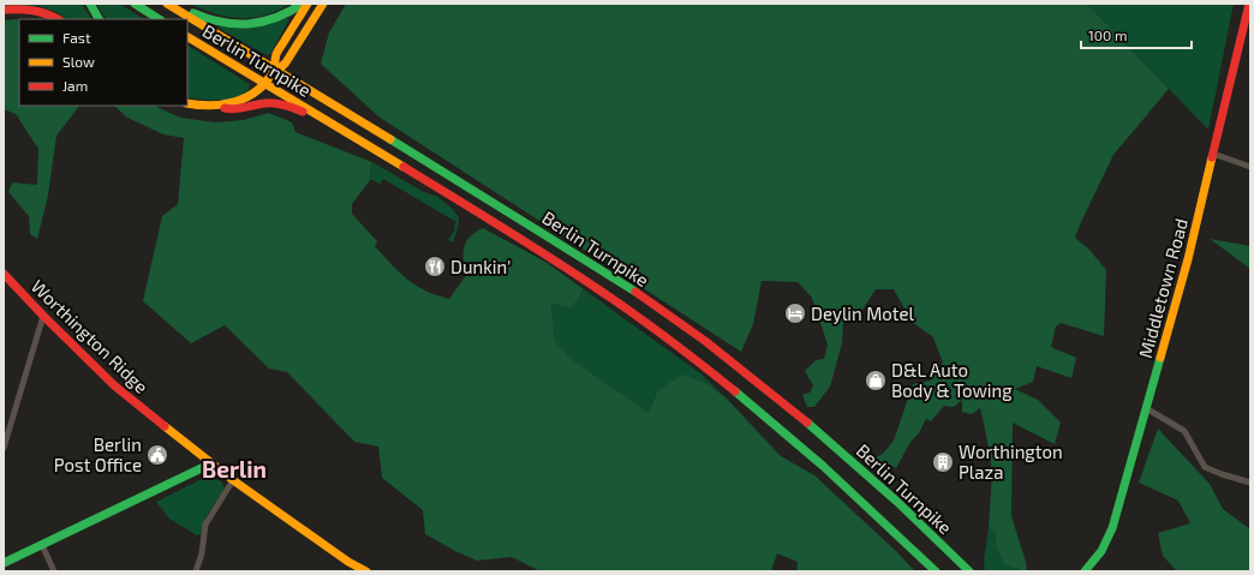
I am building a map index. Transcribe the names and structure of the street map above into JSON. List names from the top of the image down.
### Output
{
  "streets": {
    "main road": ["Berlin Turnpike", "Middletown Road", "Worthington Ridge"]
  },
  "districts": ["Berlin"],
  "places": {
    "restaurant": ["Dunkin'"],
    "hotel": ["Deylin Motel"],
    "shop": ["D&L Auto Body & Towing"],
    "public building": ["Berlin Post Office"],
    "building": ["Worthington Plaza"]
  },
  "legend": ["Fast", "Slow", "Jam"],
  "scale_bar": "100 m"
}
